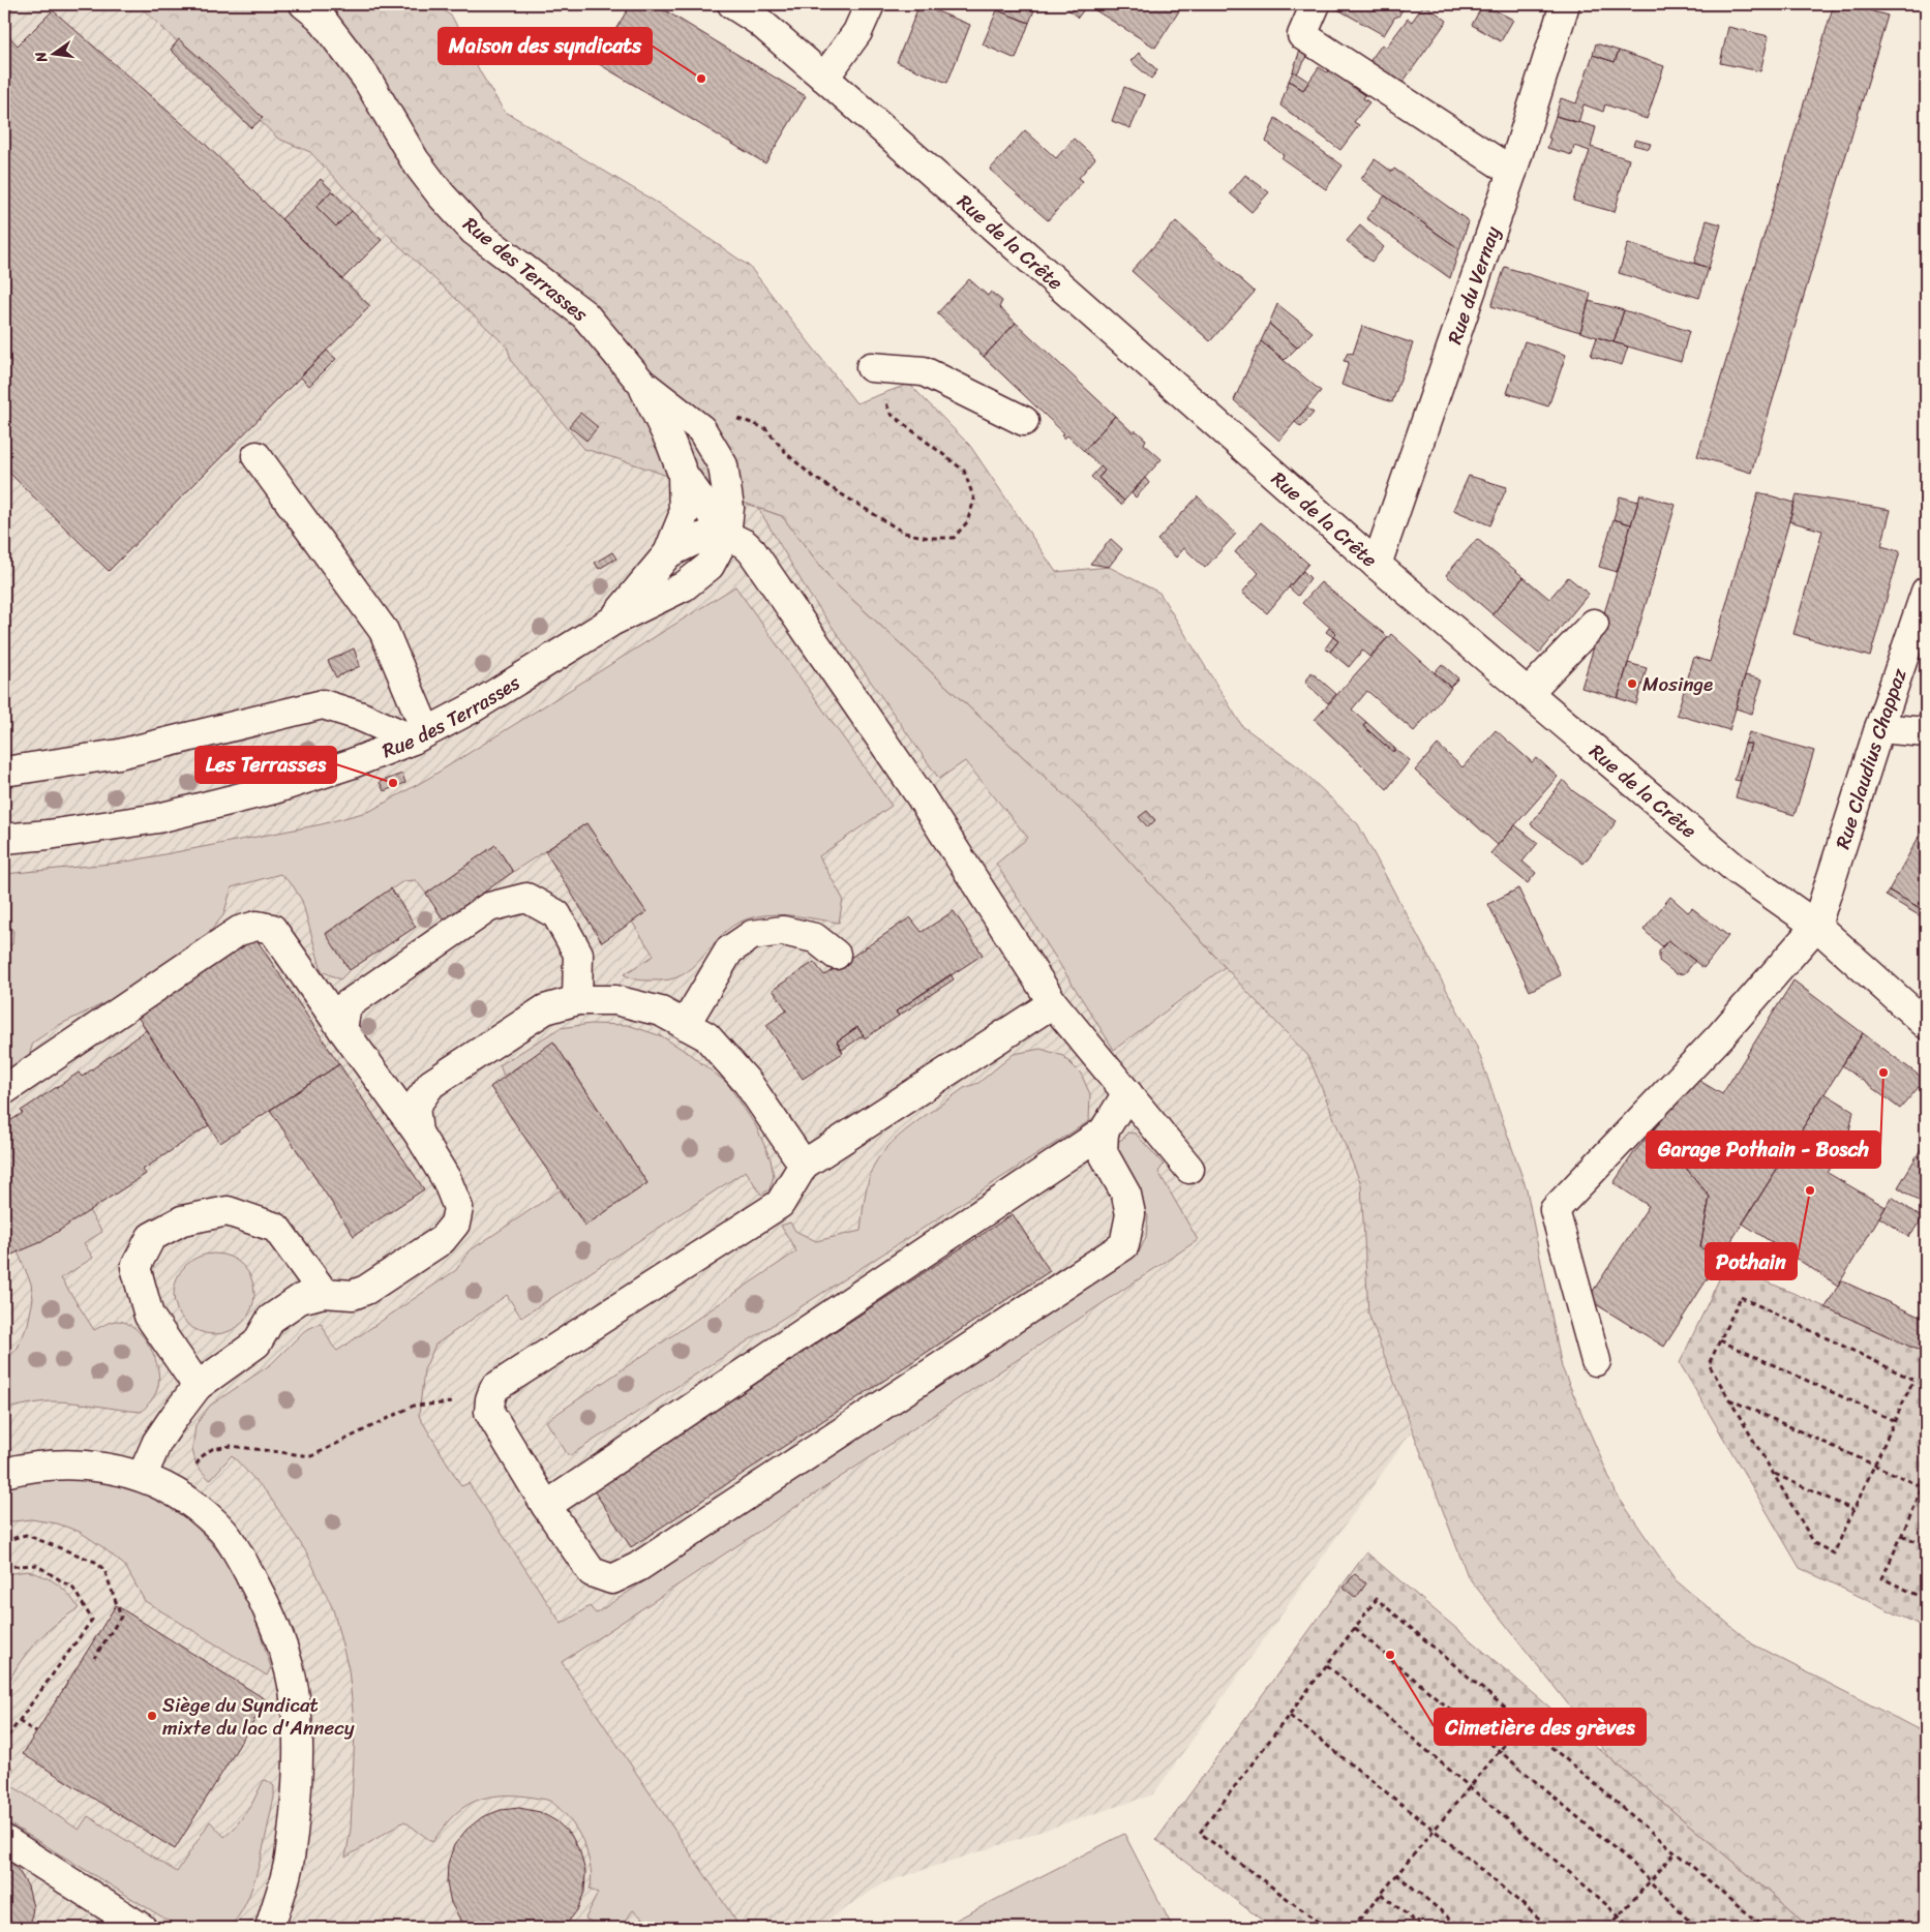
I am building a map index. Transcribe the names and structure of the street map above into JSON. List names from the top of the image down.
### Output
{
  "streets": {
    "street": [
      "Rue de la Crête",
      "Rue des Terrasses",
      "Rue du Vernay",
      "Rue Claudius Chappaz"
    ]
  },
  "crossings": [
    ["Rue de la Crête", "Rue du Vernay"],
    ["Rue de la Crête", "Rue Claudius Chappaz"]
  ],
  "places": [
    "Maison des syndicats",
    "Mosinge",
    "Les Terrasses",
    "Garage Pothain - Bosch",
    "Pothain",
    "Cimetière des grèves",
    "Siège du Syndicat mixte du lac d'Annecy"
  ],
  "north": "left"
}
